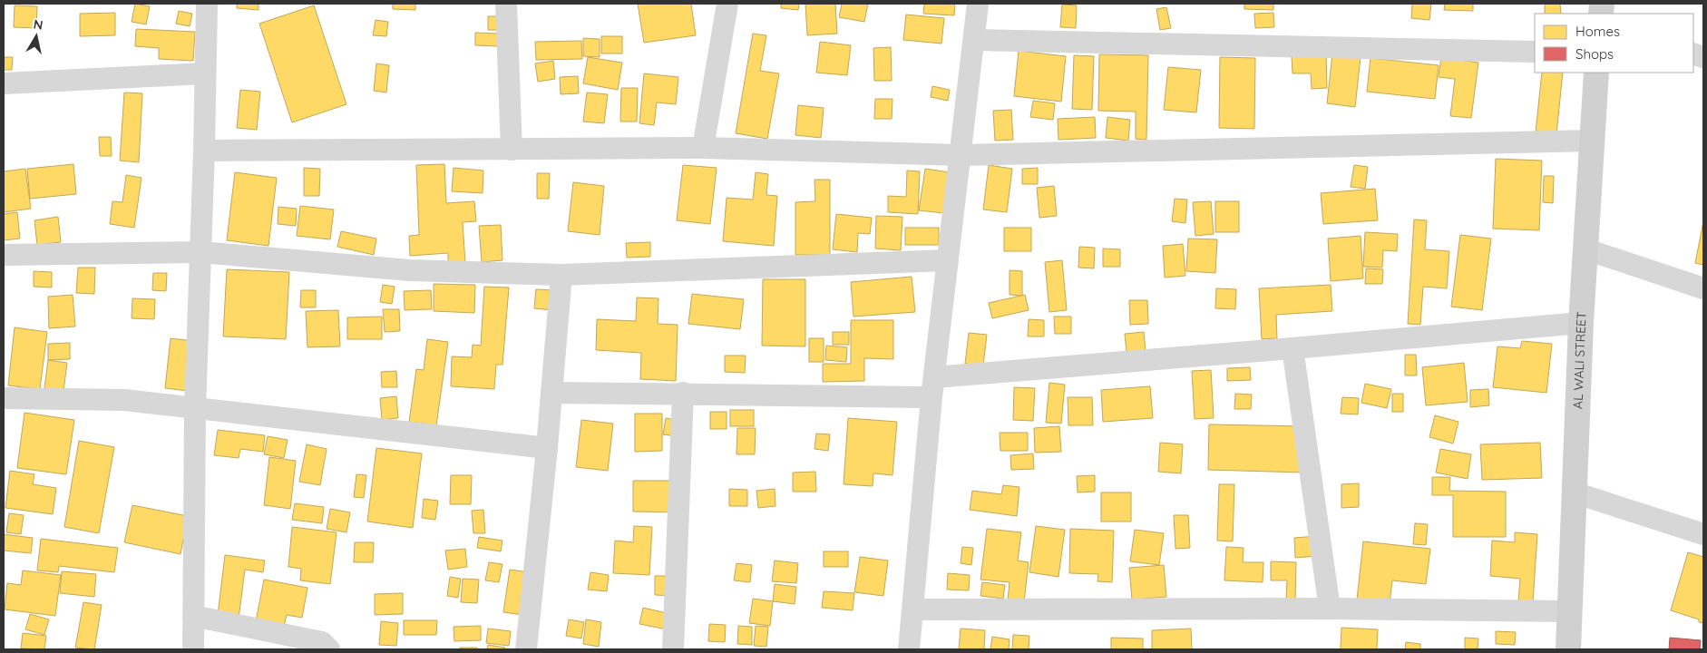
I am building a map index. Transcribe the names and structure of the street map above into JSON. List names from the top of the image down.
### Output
{
  "streets": {
    "street": ["AL WALI STREET"]
  },
  "legend": ["Homes", "Shops"],
  "north": "top"
}
